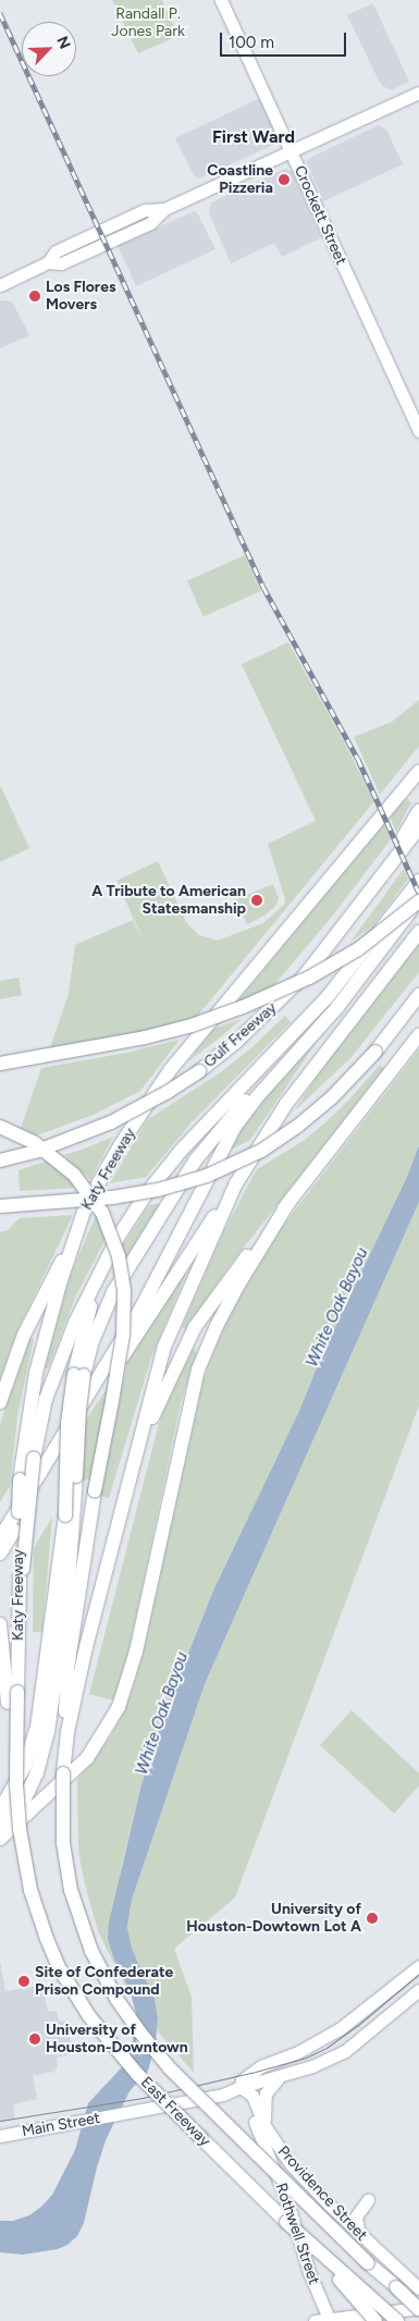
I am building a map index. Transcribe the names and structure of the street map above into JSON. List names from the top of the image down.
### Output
{
  "streets": {
    "highway": ["Gulf Freeway", "Katy Freeway", "East Freeway"],
    "main road": [
      "Crockett Street",
      "Main Street",
      "Providence Street",
      "Rothwell Street"
    ]
  },
  "crossings": [
    ["Katy Freeway", "East Freeway"],
    ["Main Street", "Providence Street"],
    ["Main Street", "Rothwell Street"],
    ["Providence Street", "Rothwell Street"]
  ],
  "districts": ["First Ward"],
  "water": ["White Oak Bayou"],
  "parks": ["Randall P. Jones Park"],
  "places": [
    "Coastline Pizzeria",
    "Los Flores Movers",
    "A Tribute to American Statesmanship",
    "University of Houston-Dowtown Lot A",
    "Site of Confederate Prison Compound",
    "University of Houston-Downtown"
  ],
  "scale_bar": "100 m",
  "north": "top right"
}
